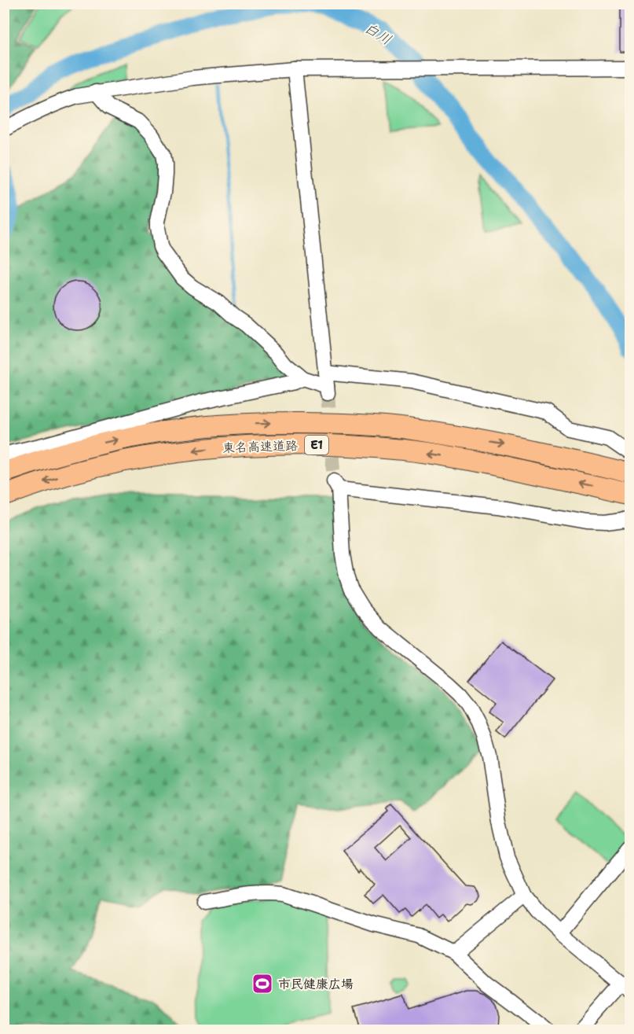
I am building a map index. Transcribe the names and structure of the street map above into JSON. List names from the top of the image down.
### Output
{
  "streets": {
    "highway": ["E1", "東名高速道路"]
  },
  "water": ["白川"],
  "places": {
    "sports": ["市民健康広場"]
  }
}
